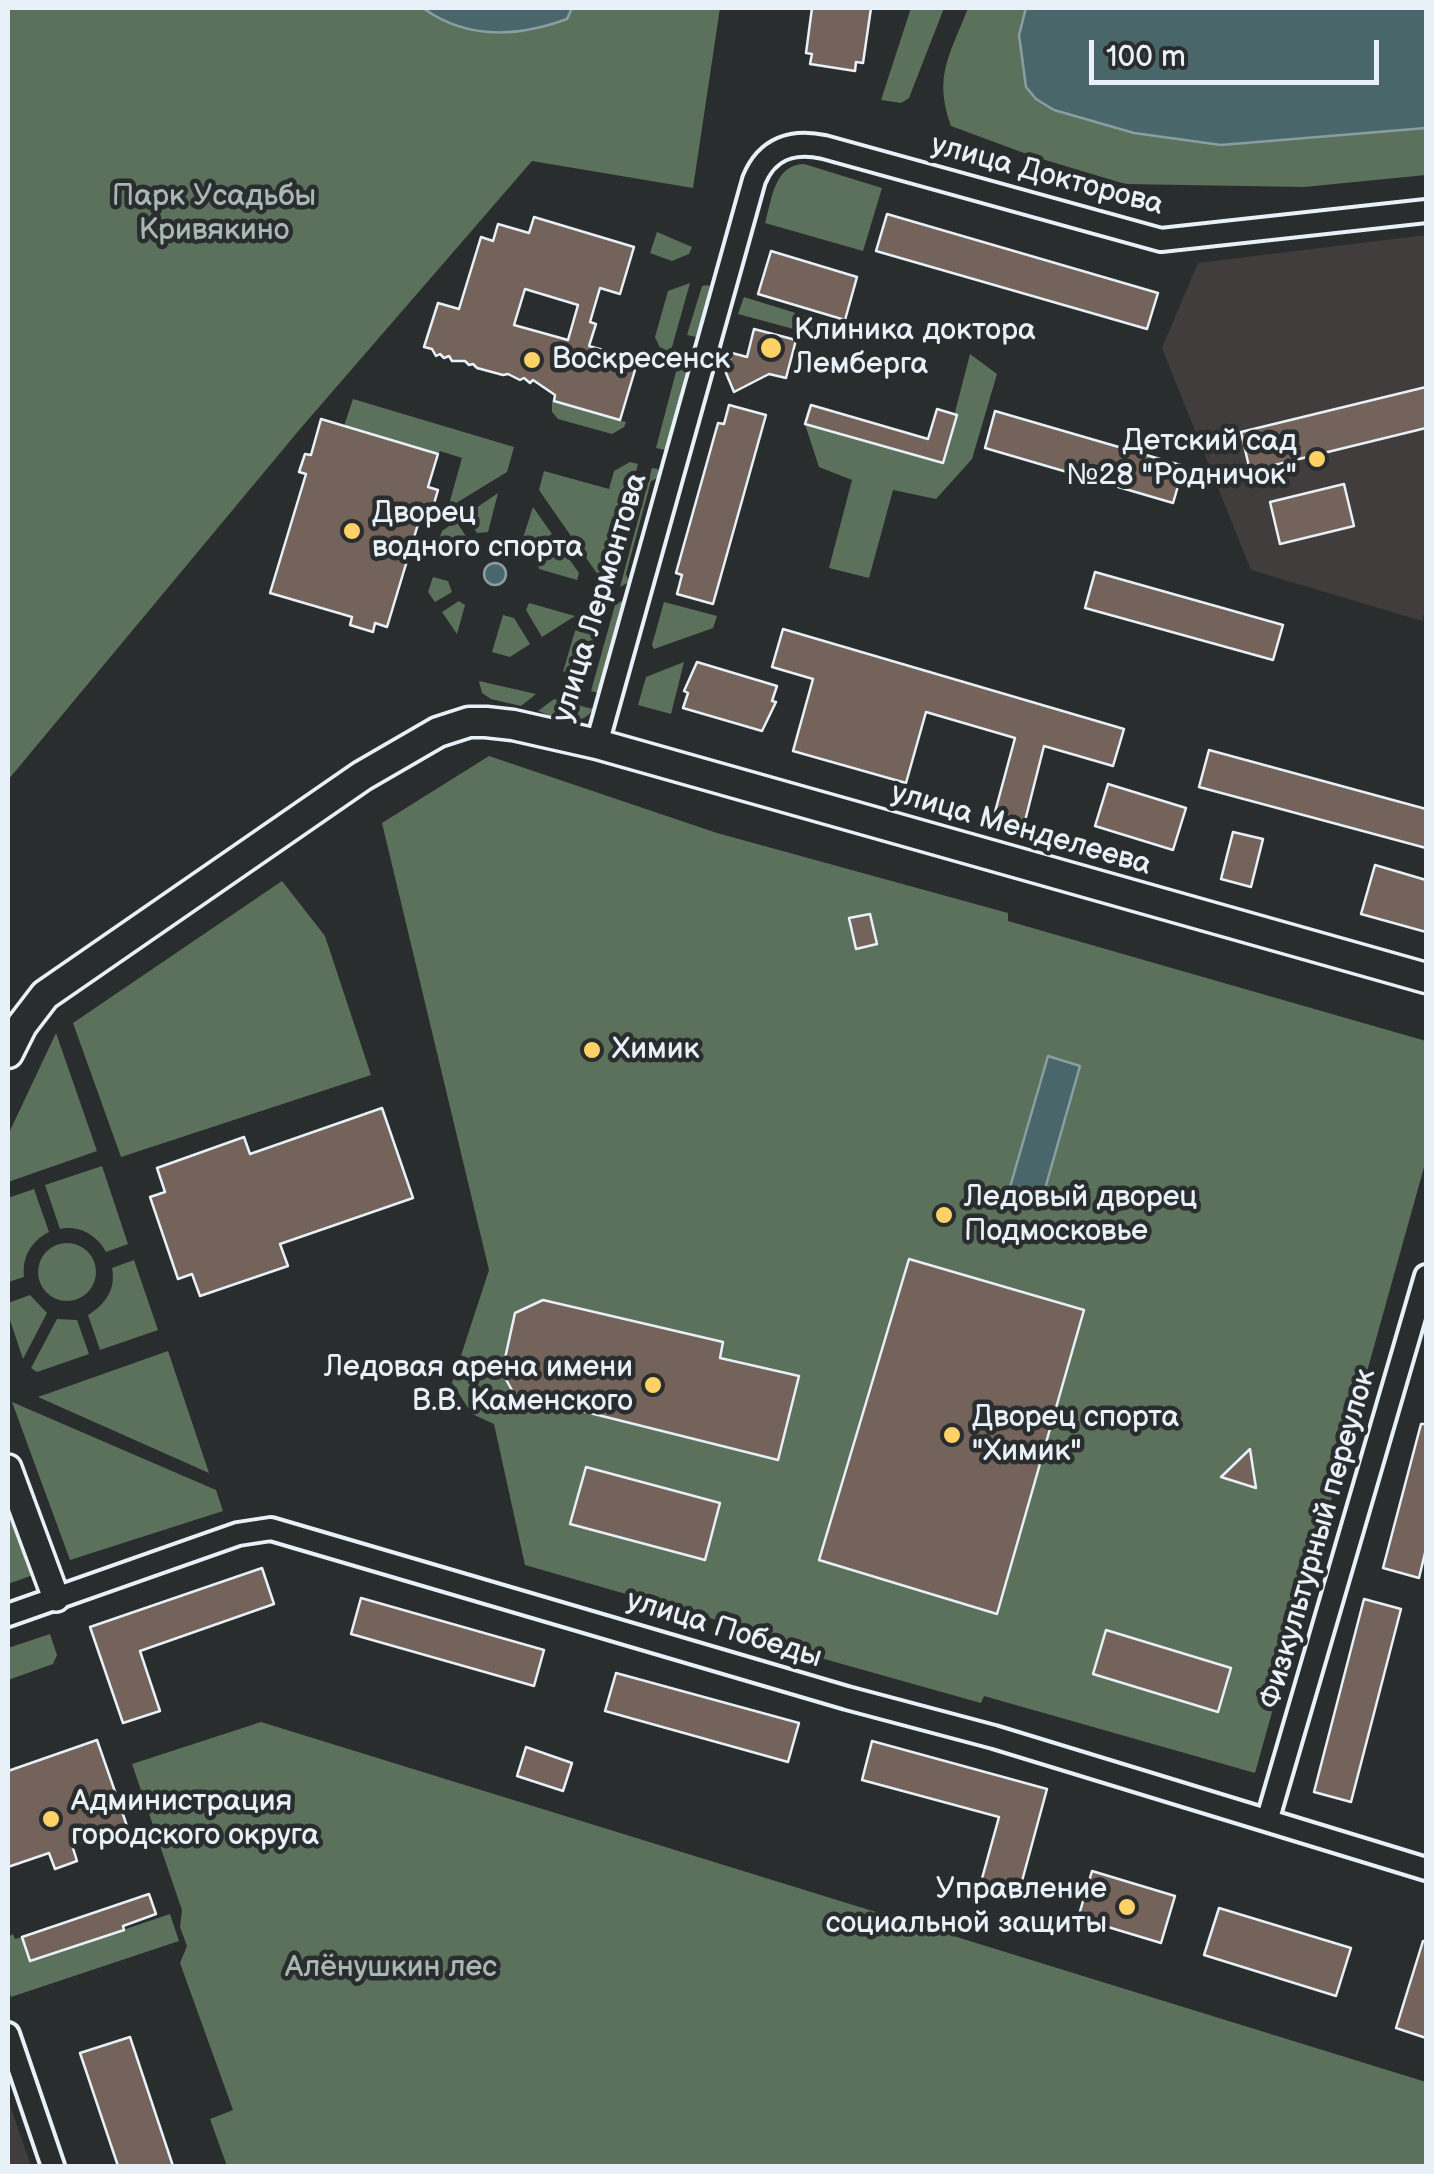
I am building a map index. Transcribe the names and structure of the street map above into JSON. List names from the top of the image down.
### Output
{
  "streets": {
    "main road": ["улица Лермонтова", "улица Менделеева"],
    "street": ["улица Докторова", "Физкультурный переулок", "улица Победы"]
  },
  "crossings": [
    ["улица Докторова", "улица Лермонтова"],
    ["улица Лермонтова", "улица Менделеева"],
    ["Физкультурный переулок", "улица Победы"]
  ],
  "parks": ["Парк Усадьбы Кривякино", "Алёнушкин лес"],
  "places": [
    "Клиника доктора Лемберга",
    "Воскресенск",
    "Детский сад №28 \"Родничок\"",
    "Дворец водного спорта",
    "Химик",
    "Ледовый дворец Подмосковье",
    "Ледовая арена имени В.В. Каменского",
    "Дворец спорта \"Химик\"",
    "Администрация городского округа",
    "Управление социальной защиты"
  ],
  "scale_bar": "100 m"
}
